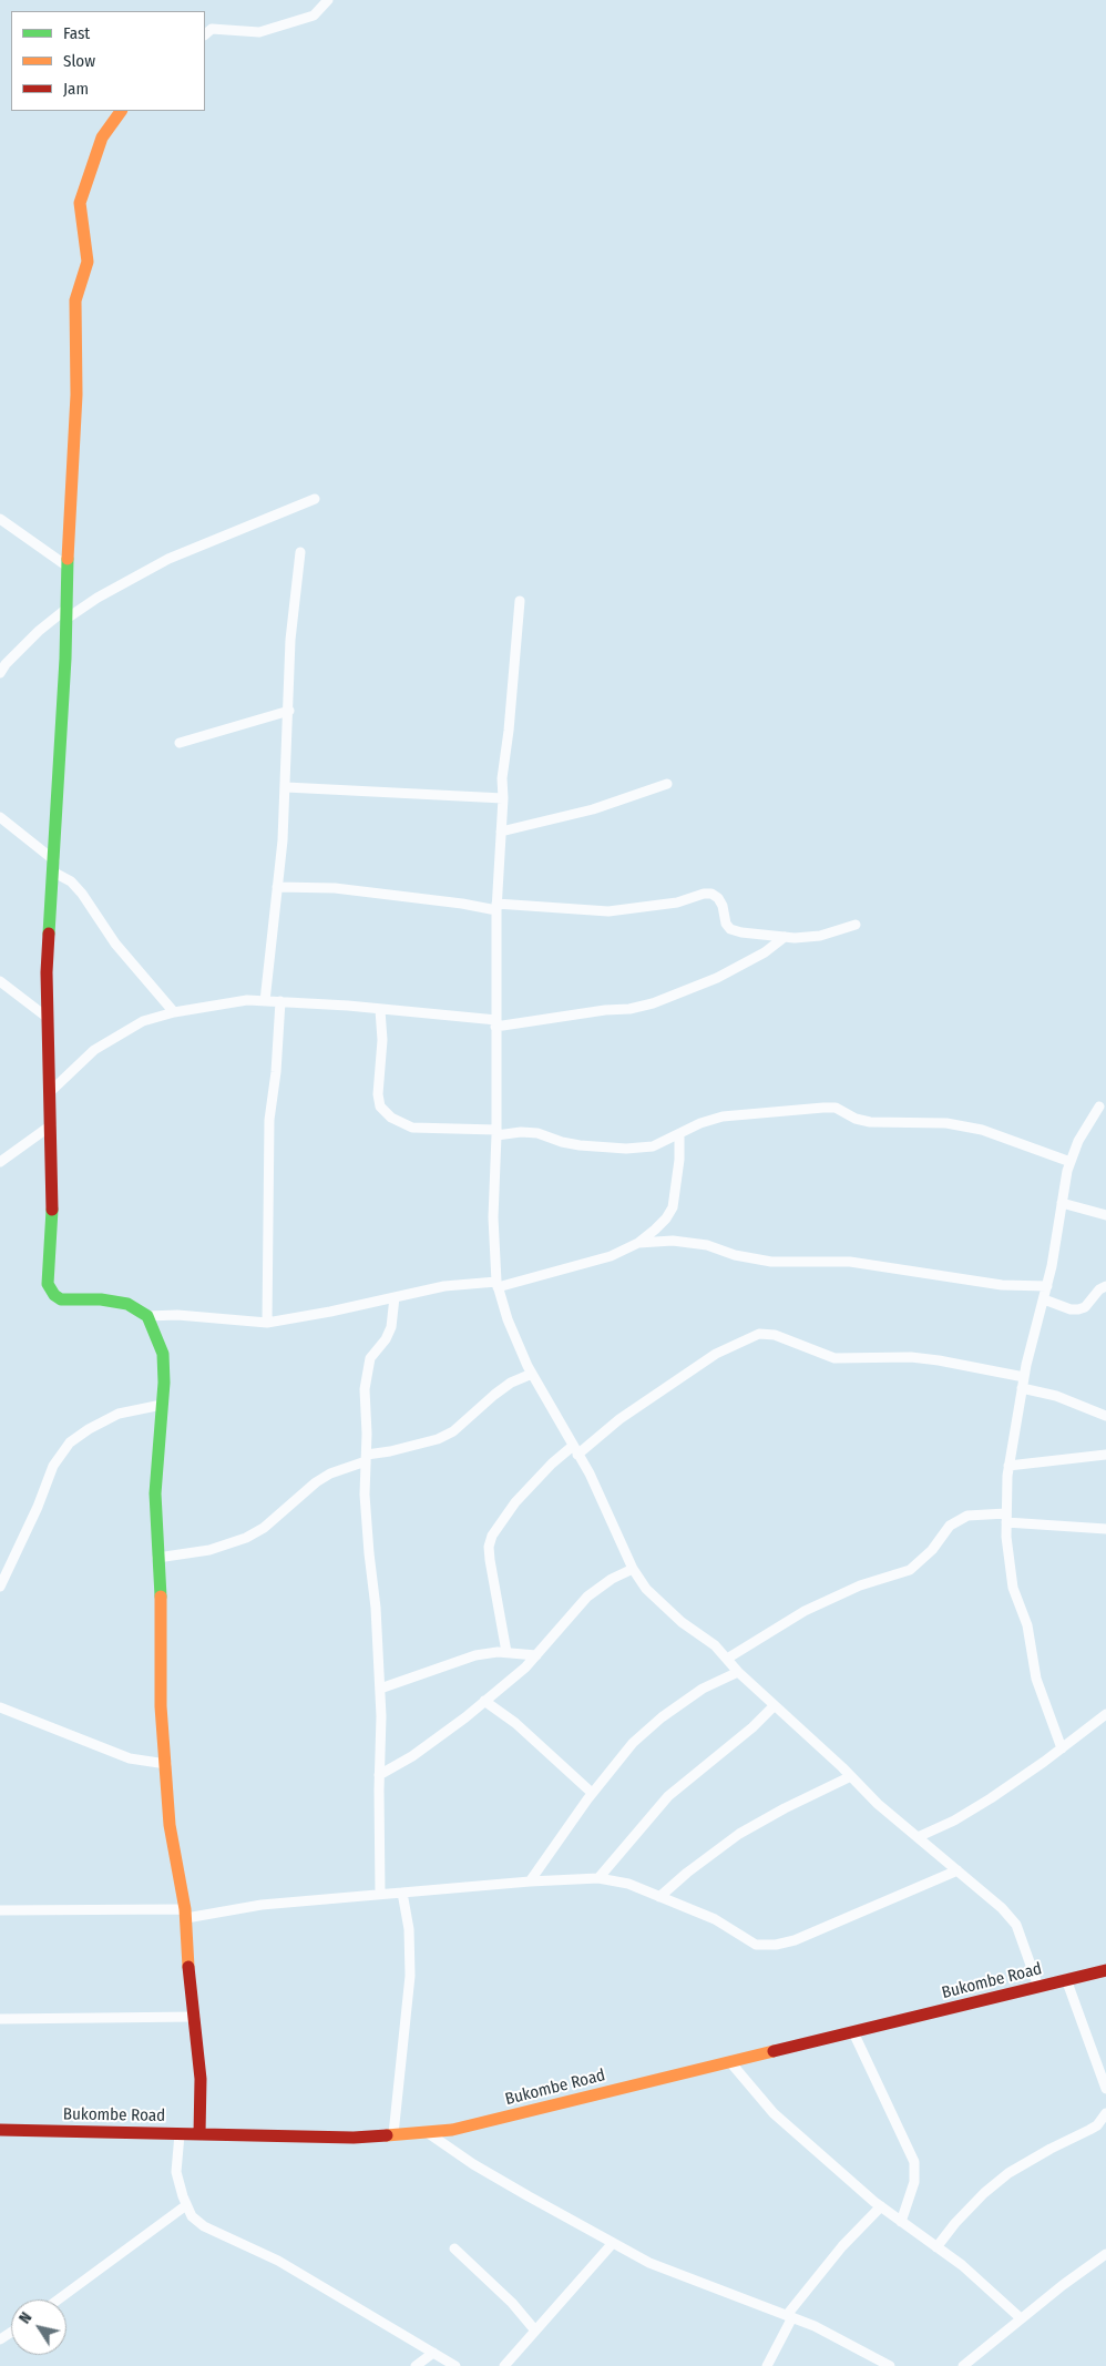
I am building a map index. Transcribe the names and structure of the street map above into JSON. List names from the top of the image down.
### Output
{
  "streets": {
    "street": ["Bukombe Road"]
  },
  "legend": ["Fast", "Slow", "Jam"],
  "north": "top left"
}
